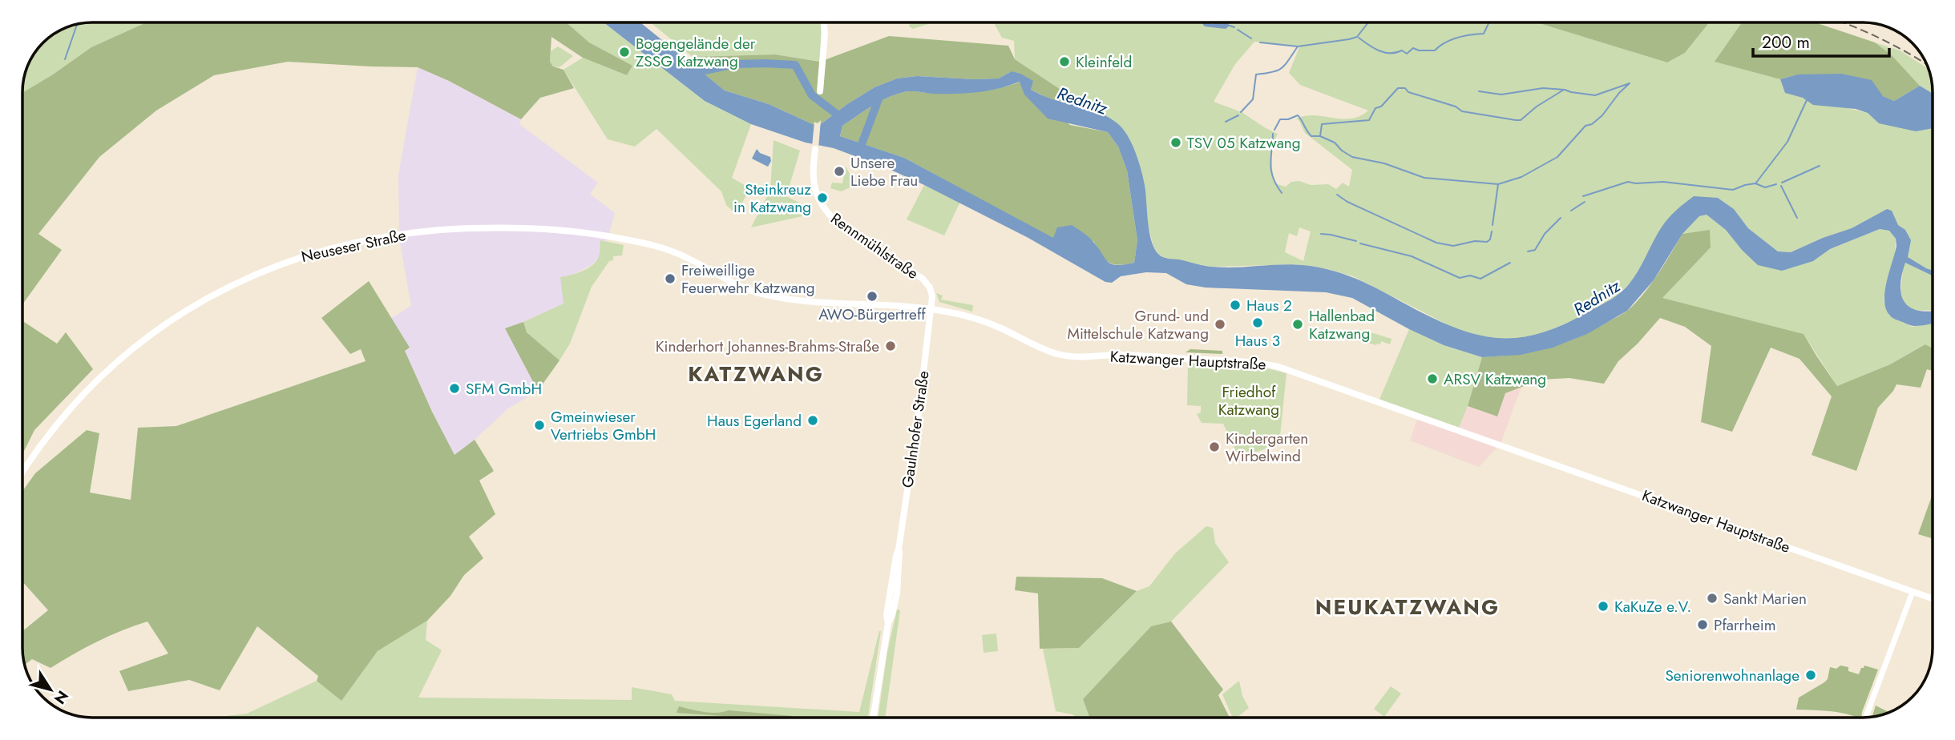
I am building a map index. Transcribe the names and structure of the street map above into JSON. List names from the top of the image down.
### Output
{
  "streets": {
    "main road": [
      "Neuseser Straße",
      "Rennmühlstraße",
      "Katzwanger Hauptstraße",
      "Gaulnhofer Straße"
    ]
  },
  "crossings": [
    ["Neuseser Straße", "Rennmühlstraße"],
    ["Neuseser Straße", "Katzwanger Hauptstraße"],
    ["Neuseser Straße", "Gaulnhofer Straße"],
    ["Rennmühlstraße", "Katzwanger Hauptstraße"],
    ["Rennmühlstraße", "Gaulnhofer Straße"],
    ["Katzwanger Hauptstraße", "Gaulnhofer Straße"]
  ],
  "districts": ["KATZWANG", "NEUKATZWANG"],
  "water": ["Rednitz"],
  "parks": ["Friedhof Katzwang"],
  "places": [
    "Bogengelände der ZSSG Katzwang",
    "Kleinfeld",
    "TSV 05 Katzwang",
    "Unsere Liebe Frau",
    "Steinkreuz in Katzwang",
    "Freiweillige Feuerwehr Katzwang",
    "AWO-Bürgertreff",
    "Haus 2",
    "Haus 3",
    "Grund- und Mittelschule Katzwang",
    "Hallenbad Katzwang",
    "Kinderhort Johannes-Brahms-Straße",
    "ARSV Katzwang",
    "SFM GmbH",
    "Haus Egerland",
    "Gmeinwieser Vertriebs GmbH",
    "Kindergarten Wirbelwind",
    "Sankt Marien",
    "KaKuZe e.V.",
    "Pfarrheim",
    "Seniorenwohnanlage"
  ],
  "scale_bar": "200 m",
  "north": "bottom right"
}
